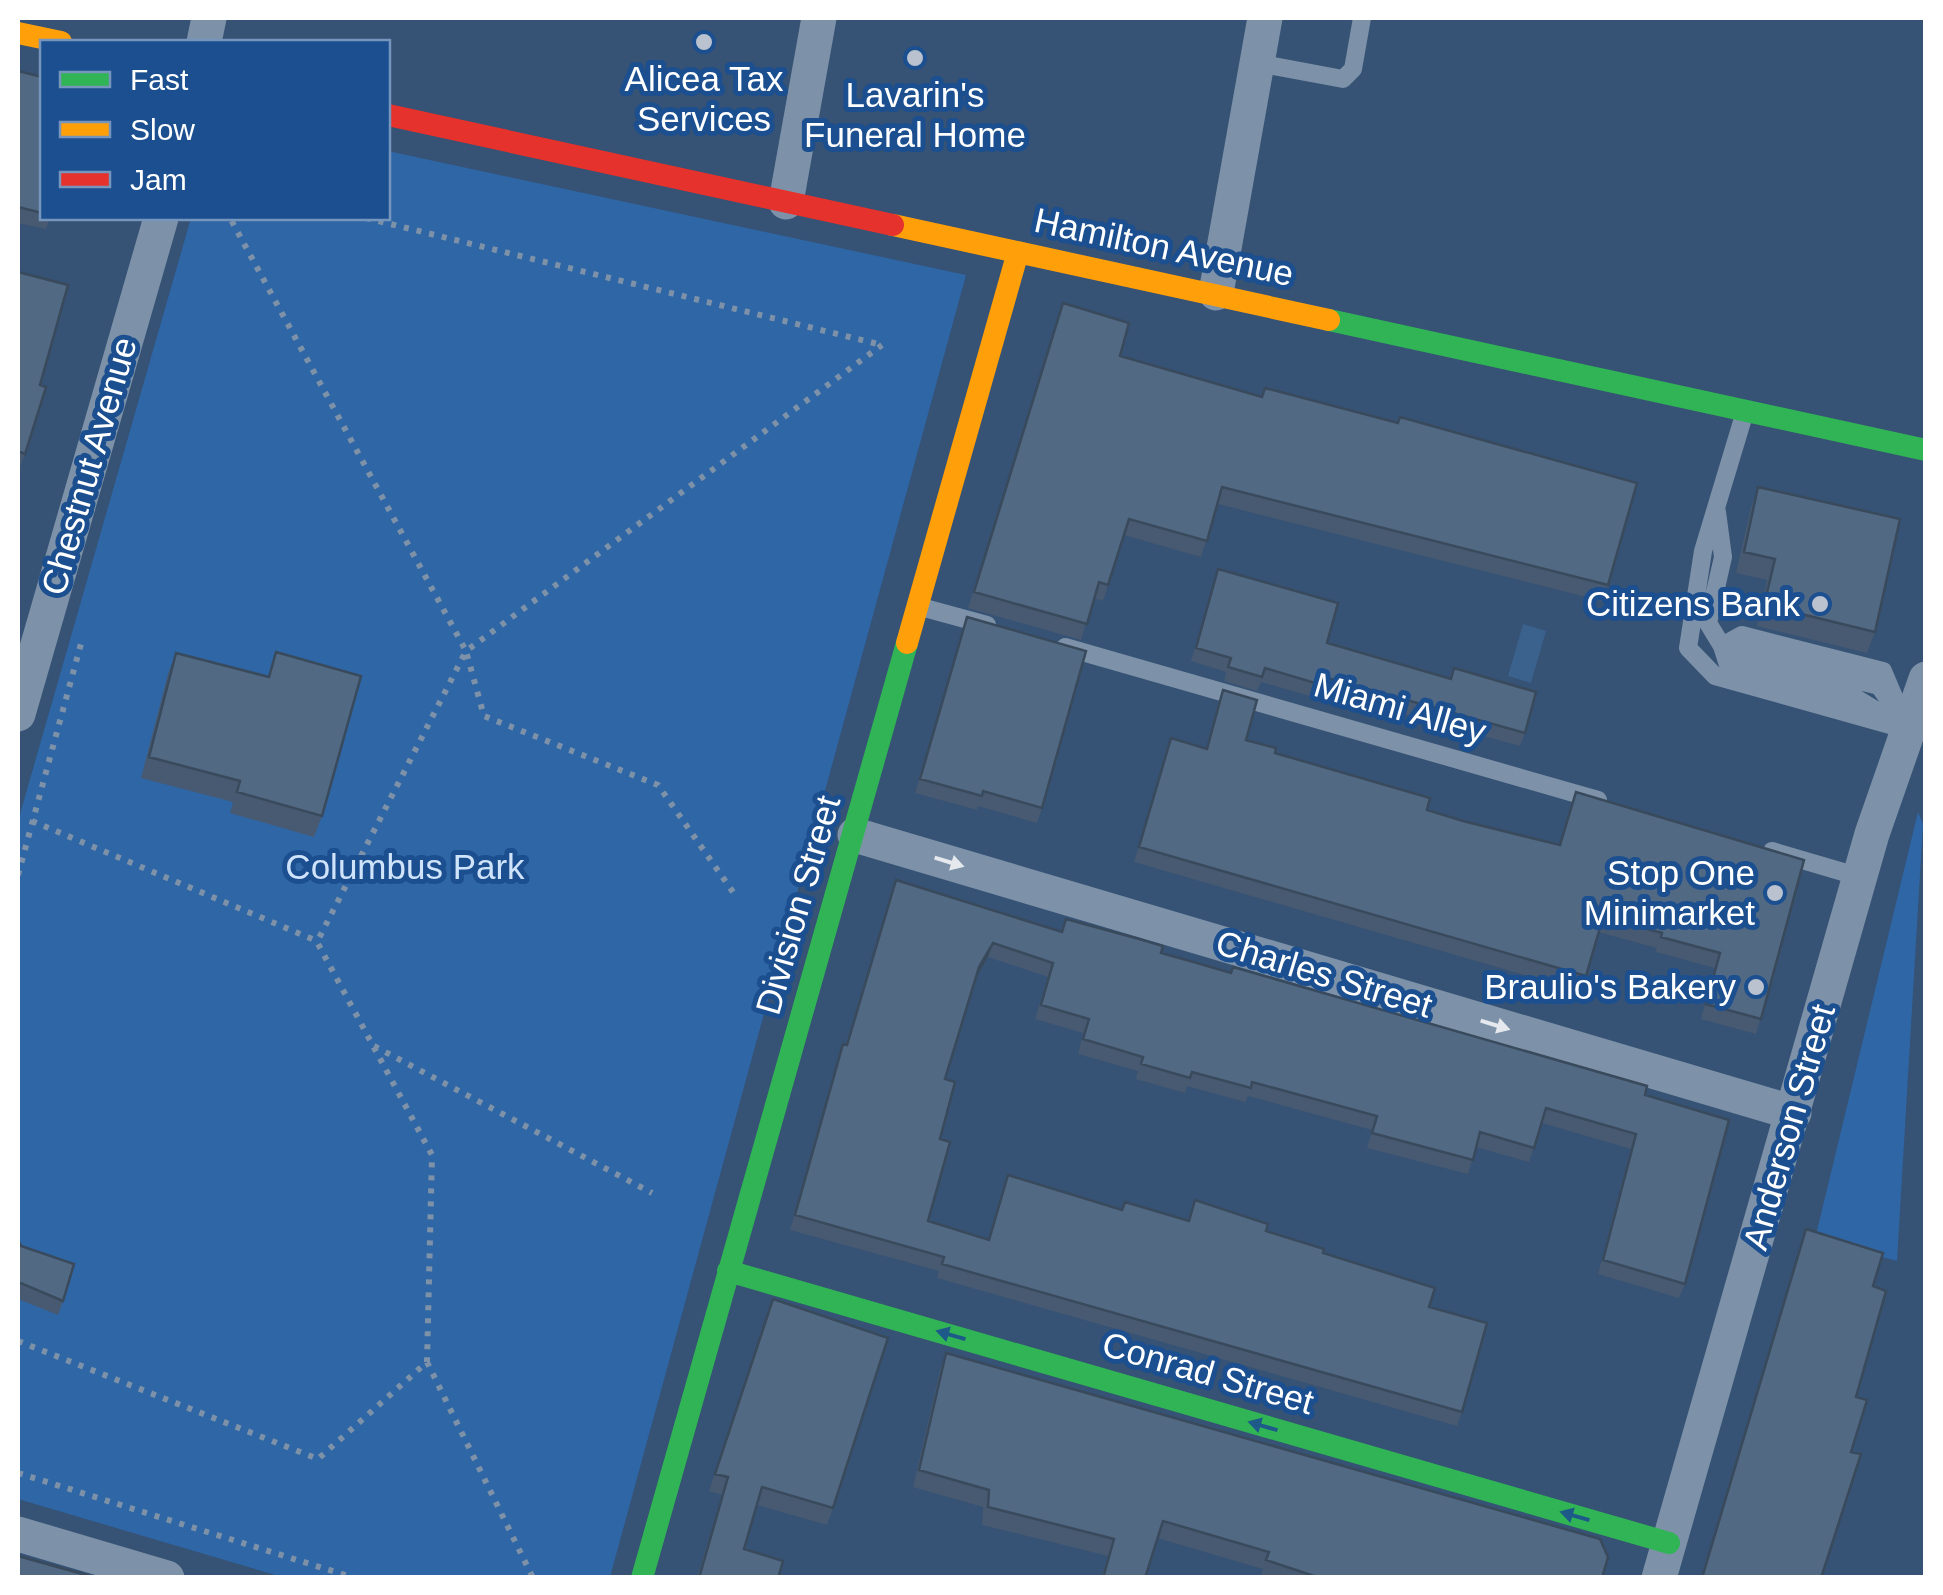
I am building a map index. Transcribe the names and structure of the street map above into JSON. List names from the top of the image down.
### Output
{
  "streets": {
    "street": [
      "Hamilton Avenue",
      "Chestnut Avenue",
      "Division Street",
      "Charles Street",
      "Anderson Street",
      "Conrad Street"
    ],
    "lane": ["Miami Alley"]
  },
  "crossings": [
    ["Hamilton Avenue", "Division Street"],
    ["Division Street", "Charles Street"],
    ["Division Street", "Conrad Street"],
    ["Charles Street", "Anderson Street"],
    ["Anderson Street", "Conrad Street"]
  ],
  "one_way": ["Charles Street", "Conrad Street"],
  "parks": ["Columbus Park"],
  "places": [
    "Alicea Tax Services",
    "Lavarin's Funeral Home",
    "Citizens Bank",
    "Stop One Minimarket",
    "Braulio's Bakery"
  ],
  "legend": ["Fast", "Slow", "Jam"]
}
